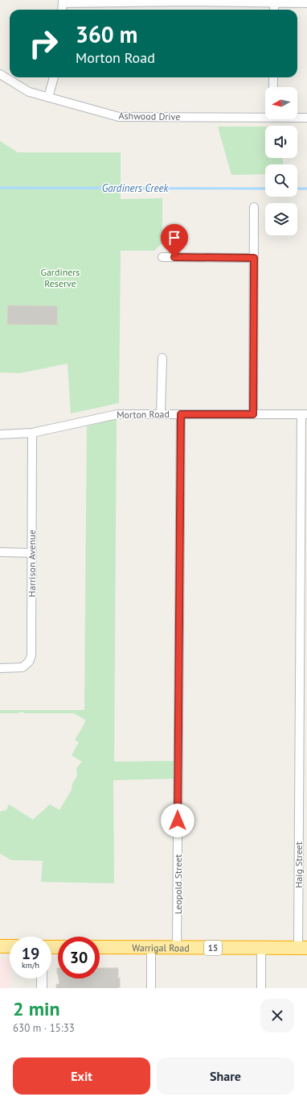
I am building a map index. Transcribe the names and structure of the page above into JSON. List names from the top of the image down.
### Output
{
  "streets": {
    "highway": ["Warrigal Road", "15"],
    "street": [
      "Ashwood Drive",
      "Morton Road",
      "Harrison Avenue",
      "Haig Street",
      "Leopold Street"
    ]
  },
  "crossings": [
    ["Morton Road", "Harrison Avenue"],
    ["Morton Road", "Haig Street"],
    ["Morton Road", "Leopold Street"],
    ["Haig Street", "Warrigal Road"],
    ["Leopold Street", "Warrigal Road"]
  ],
  "water": ["Gardiners Creek"],
  "parks": ["Gardiners Reserve"],
  "north": "left",
  "page": {
    "turn": ["360 m", "Morton Road"],
    "speed": "19 km/h",
    "limit": "30",
    "heading": ["2 min", "630 m · 15:33"],
    "buttons": ["Exit", "Share"]
  }
}
